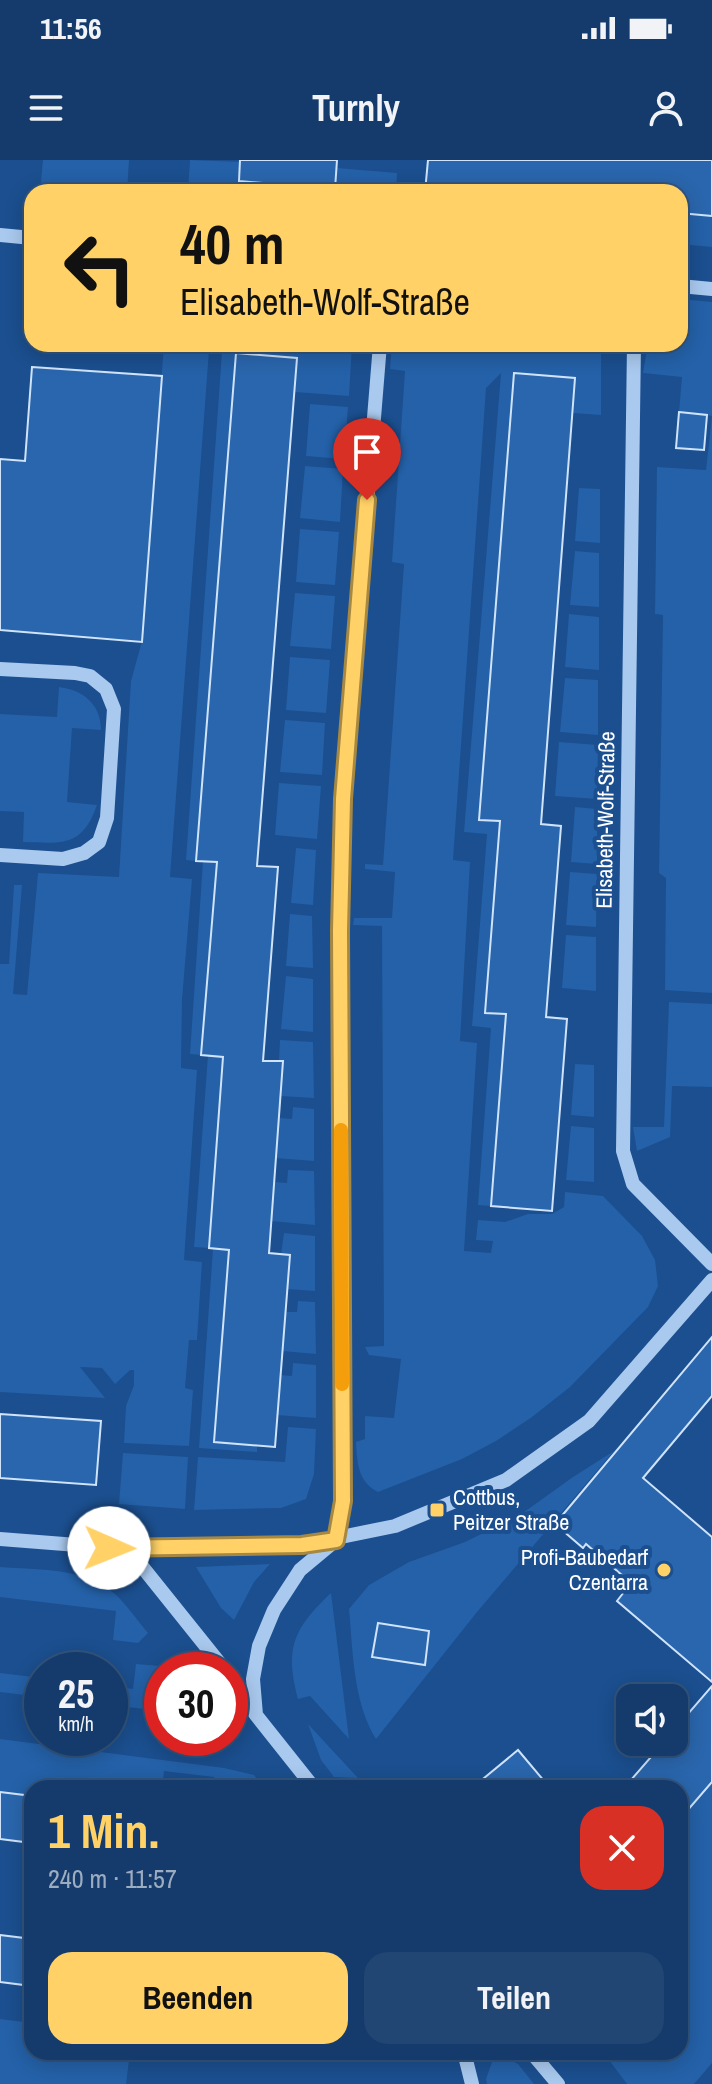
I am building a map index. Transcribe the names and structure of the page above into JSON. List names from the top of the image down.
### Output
{
  "streets": {
    "street": ["Elisabeth-Wolf-Straße"]
  },
  "places": {
    "transit": ["Cottbus, Peitzer Straße"],
    "other": ["Profi-Baubedarf Czentarra"]
  },
  "page": {
    "status": "11:56",
    "header": "Turnly",
    "turn": ["40 m", "Elisabeth-Wolf-Straße"],
    "speed": "25 km/h",
    "limit": "30",
    "heading": ["1 Min.", "240 m · 11:57"],
    "buttons": ["Beenden", "Teilen"]
  }
}
